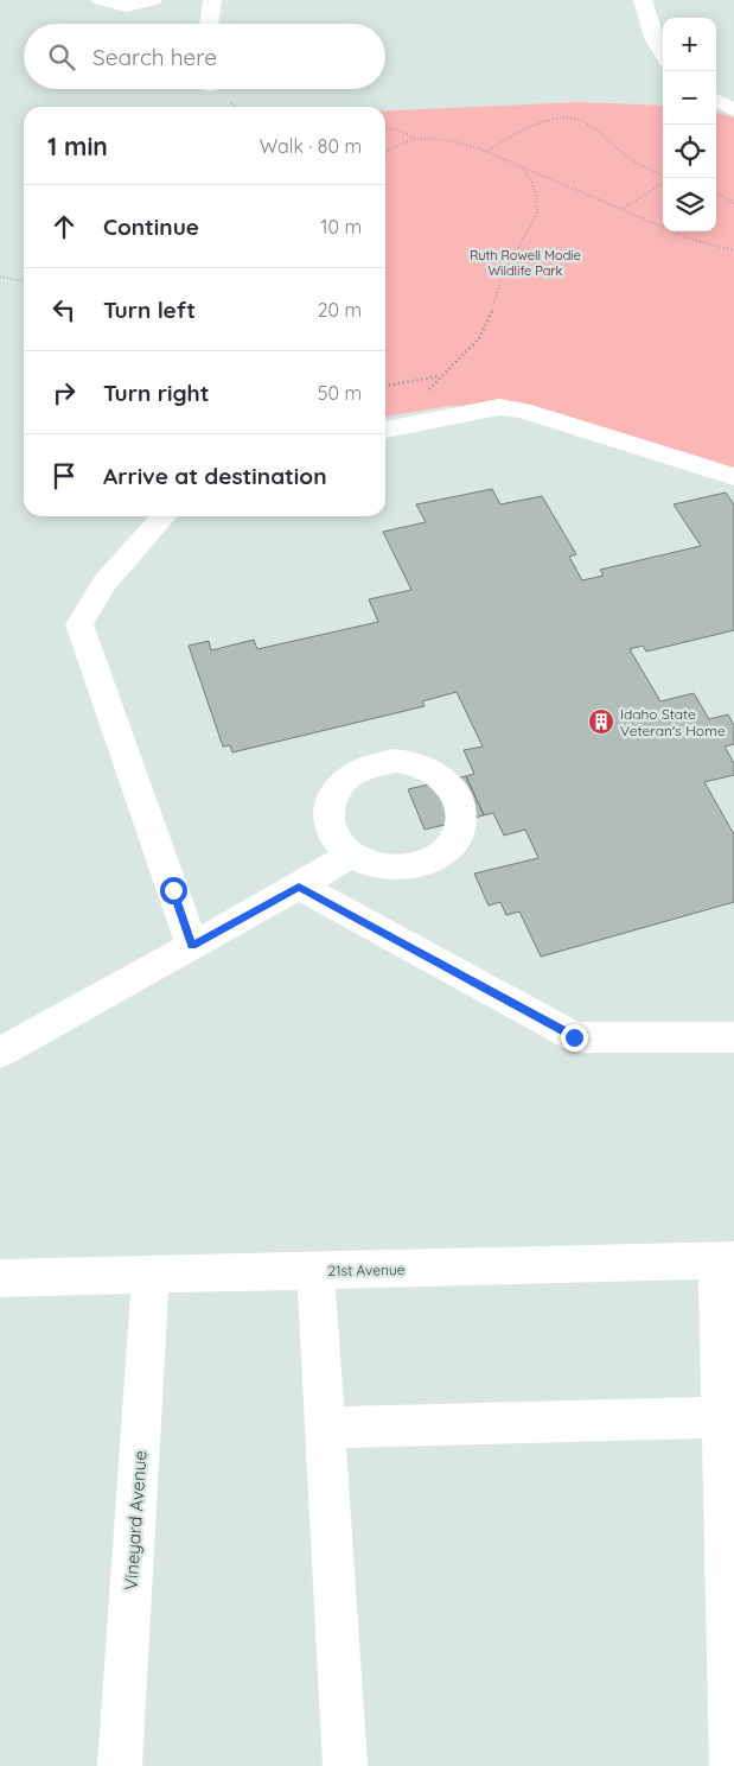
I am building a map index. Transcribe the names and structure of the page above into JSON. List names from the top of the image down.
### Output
{
  "streets": {
    "street": ["21st Avenue", "Vineyard Avenue"]
  },
  "crossings": [
    ["21st Avenue", "Vineyard Avenue"]
  ],
  "parks": ["Ruth Rowell Modie Wildlife Park"],
  "places": {
    "building": ["Idaho State Veteran's Home"]
  },
  "page": {
    "map_buttons": ["+", "−"],
    "search": "Search here",
    "heading": ["1 min", "Walk · 80 m"],
    "list": [
      ["Continue", "10 m"],
      ["Turn left", "20 m"],
      ["Turn right", "50 m"],
      "Arrive at destination"
    ]
  }
}
